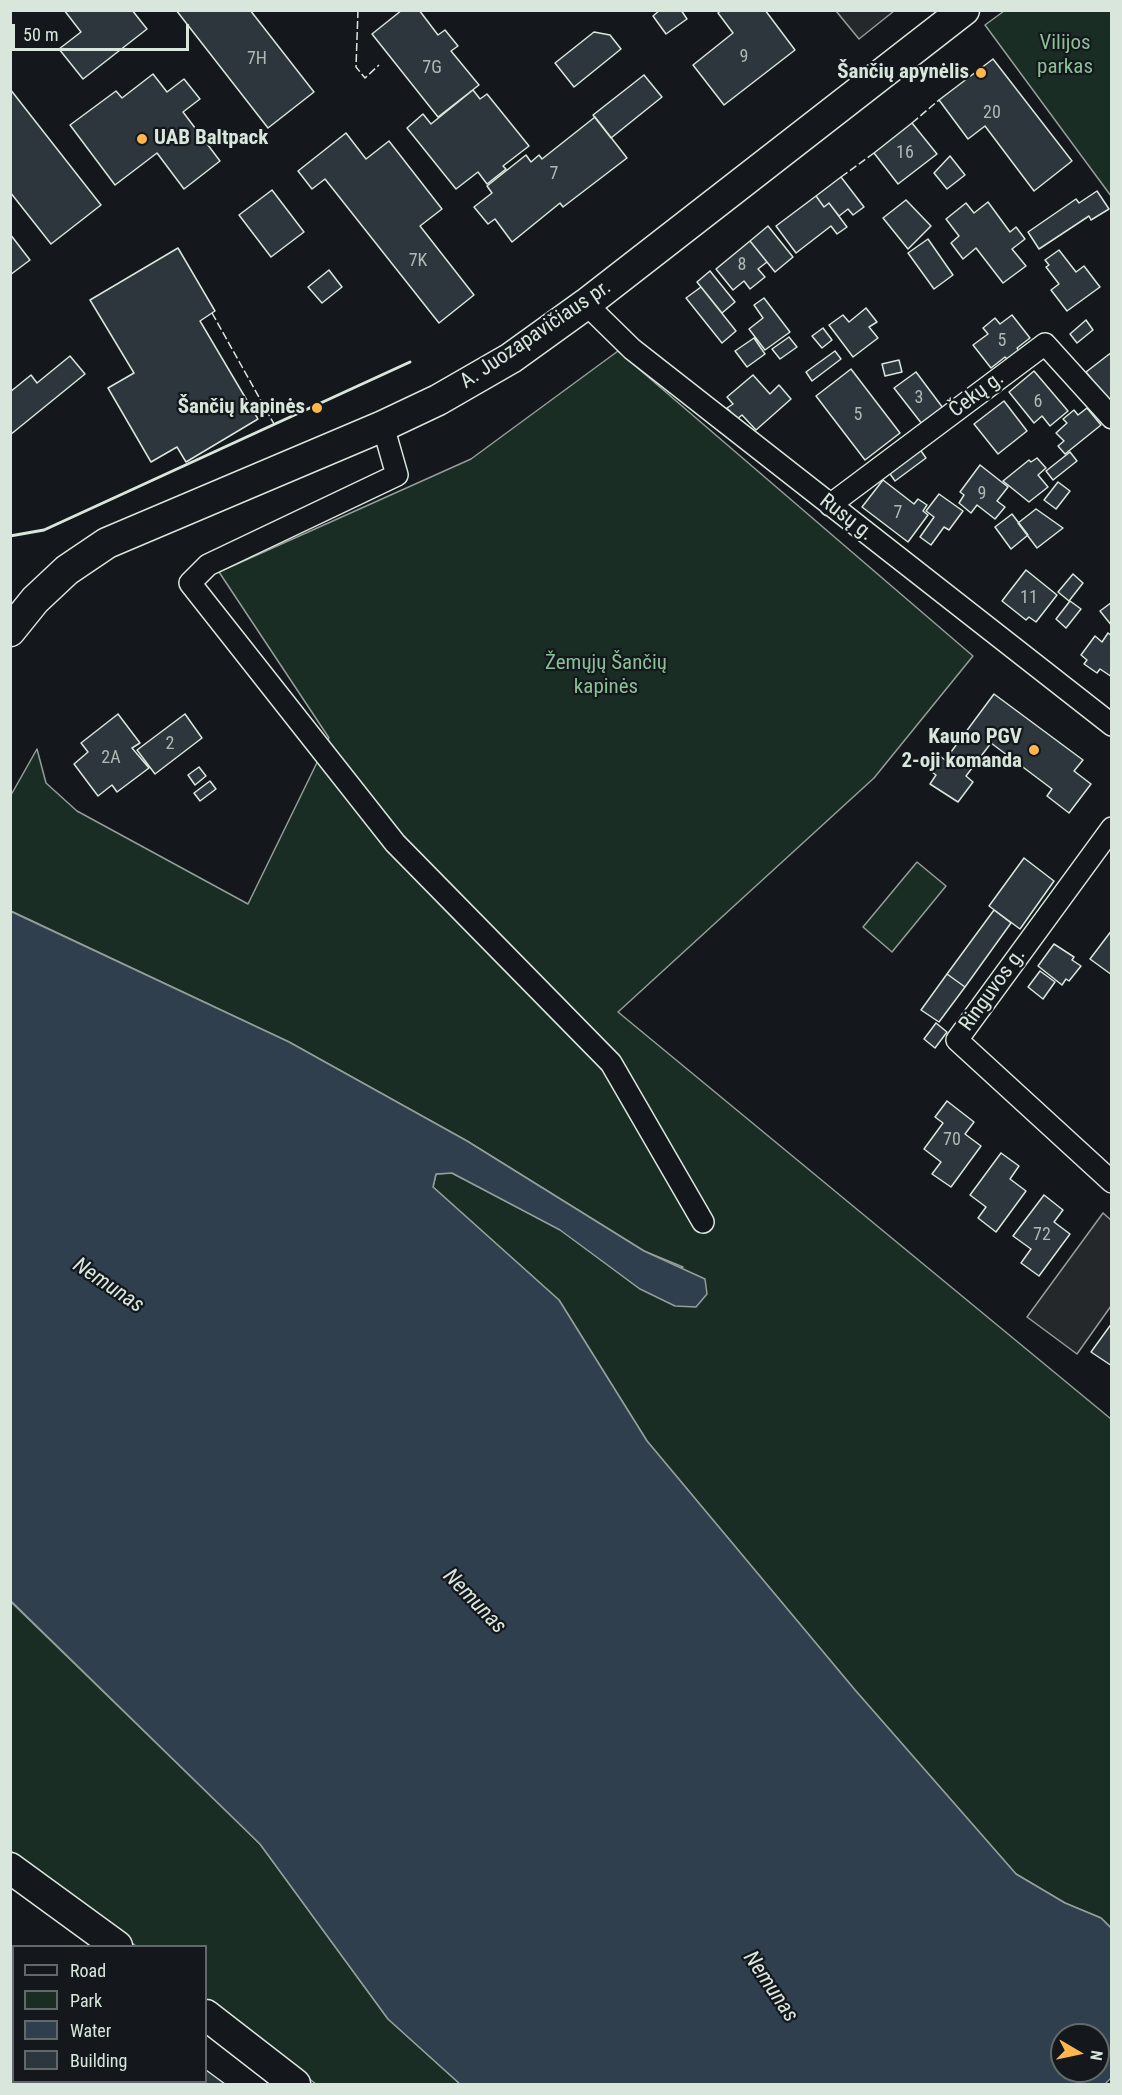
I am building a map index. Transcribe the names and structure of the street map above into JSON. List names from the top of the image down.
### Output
{
  "streets": {
    "main road": ["A. Juozapavičiaus pr."],
    "street": ["Čekų g.", "Rusų g.", "Ringuvos g."]
  },
  "crossings": [
    ["A. Juozapavičiaus pr.", "Rusų g."],
    ["Čekų g.", "Rusų g."]
  ],
  "water": ["Nemunas"],
  "parks": ["Vilijos parkas", "Žemųjų Šančių kapinės"],
  "places": [
    "Šančių apynėlis",
    "UAB Baltpack",
    "Šančių kapinės",
    "Kauno PGV 2-oji komanda"
  ],
  "house_numbers": [
    "9",
    "7H",
    "7G",
    "20",
    "16",
    "7",
    "7K",
    "8",
    "5",
    "3",
    "6",
    "5",
    "9",
    "7",
    "11",
    "2",
    "2A",
    "70",
    "72"
  ],
  "legend": [
    "Road",
    "Park",
    "Water",
    "Building"
  ],
  "scale_bar": "50 m",
  "north": "right"
}
